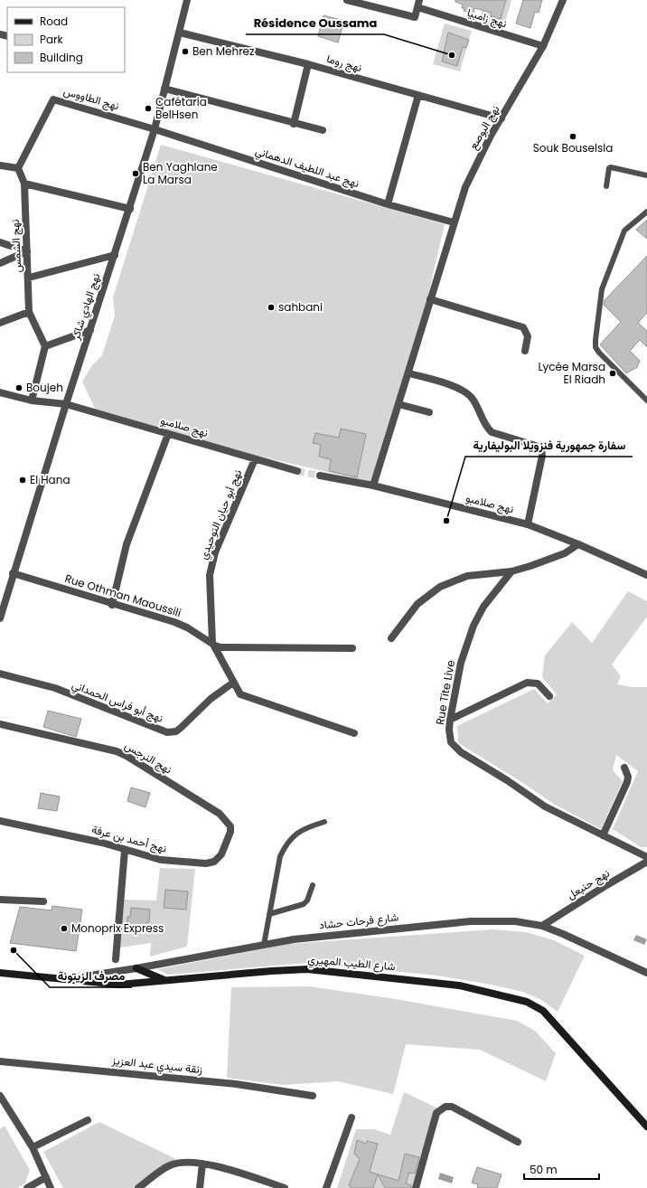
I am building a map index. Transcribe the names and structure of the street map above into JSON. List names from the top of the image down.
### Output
{
  "streets": {
    "main road": ["شارع الطيب المهيري"],
    "street": [
      "نهج زامبيا",
      "نهج روما",
      "نهج الطاووس",
      "نهج البوصع",
      "نهج عبد اللطيف الدهماني",
      "نهج الشمس",
      "نهج الهادي شاكر",
      "نهج صلامبو",
      "نهج أبو حيان التوحيدي",
      "Rue Othman Maoussili",
      "Rue Tite Live",
      "نهج أبو فراس الحمداني",
      "نهج النرجس",
      "نهج أحمد بن عرفة",
      "نهج حنبعل",
      "شارع فرحات حشاد",
      "زنقة سيدي عبد العزيز"
    ]
  },
  "crossings": [
    ["نهج زامبيا", "نهج البوصع"],
    ["نهج روما", "نهج البوصع"],
    ["نهج روما", "نهج الهادي شاكر"],
    ["نهج الطاووس", "نهج عبد اللطيف الدهماني"],
    ["نهج الطاووس", "نهج الشمس"],
    ["نهج الطاووس", "نهج الهادي شاكر"],
    ["نهج البوصع", "نهج عبد اللطيف الدهماني"],
    ["نهج البوصع", "نهج صلامبو"],
    ["نهج عبد اللطيف الدهماني", "نهج الهادي شاكر"],
    ["نهج الهادي شاكر", "نهج صلامبو"],
    ["نهج الهادي شاكر", "Rue Othman Maoussili"],
    ["نهج صلامبو", "نهج أبو حيان التوحيدي"],
    ["نهج أبو حيان التوحيدي", "Rue Othman Maoussili"],
    ["نهج أبو حيان التوحيدي", "نهج أبو فراس الحمداني"],
    ["نهج النرجس", "نهج أحمد بن عرفة"],
    ["نهج حنبعل", "شارع فرحات حشاد"],
    ["شارع فرحات حشاد", "شارع الطيب المهيري"]
  ],
  "places": [
    "Ben Mehrez",
    "Résidence Oussama",
    "Cafétaria BelHsen",
    "Souk Bouselsla",
    "Ben Yaghlane La Marsa",
    "sahbani",
    "Lycée Marsa El Riadh",
    "Boujeh",
    "El Hana",
    "سفارة جمهورية فنزويلا البوليفارية",
    "Monoprix Express",
    "مصرف الزيتونة"
  ],
  "legend": ["Road", "Park", "Building"],
  "scale_bar": "50 m"
}
